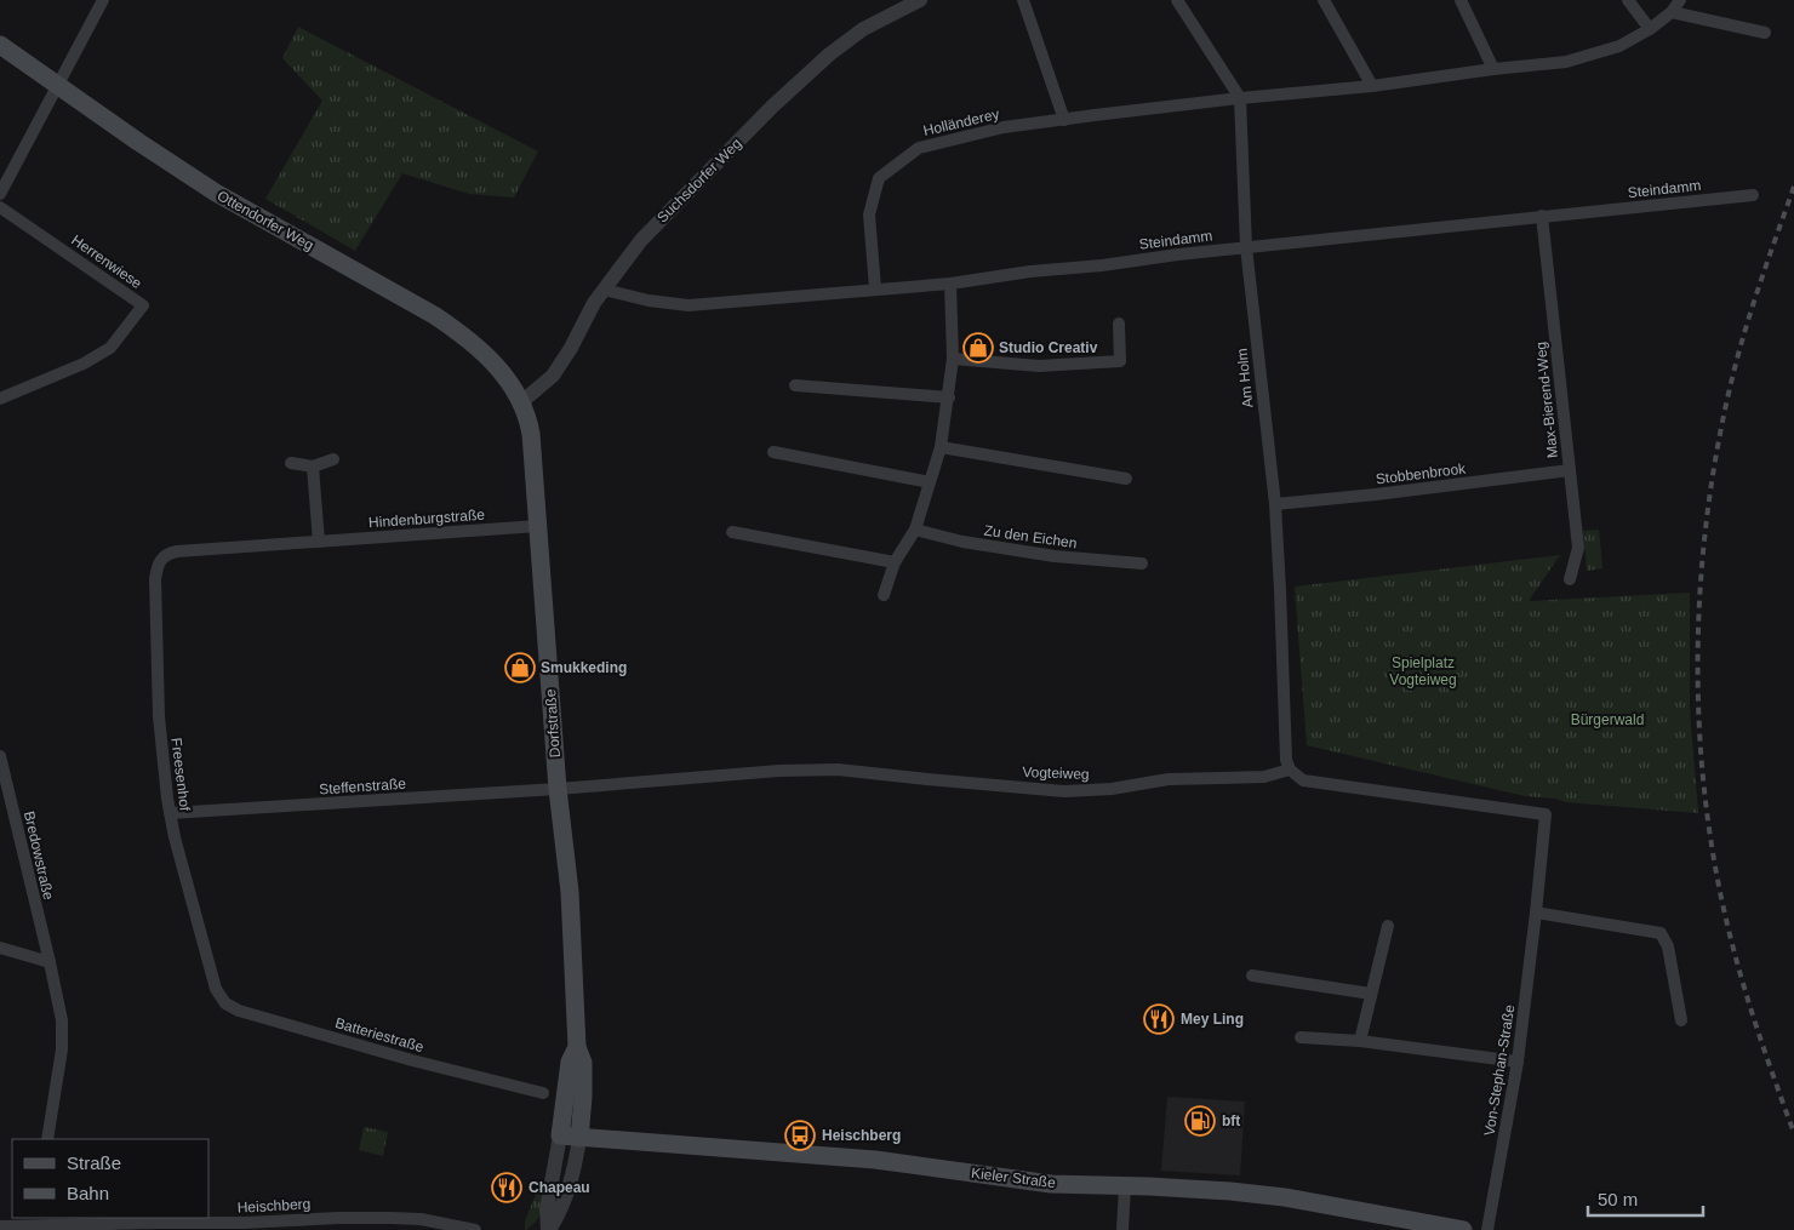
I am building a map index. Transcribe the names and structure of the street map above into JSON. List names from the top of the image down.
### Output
{
  "streets": {
    "main road": ["Ottendorfer Weg", "Dorfstraße", "Kieler Straße"],
    "street": [
      "Holländerey",
      "Suchsdorfer Weg",
      "Steindamm",
      "Herrenwiese",
      "Am Holm",
      "Max-Bierend-Weg",
      "Stobbenbrook",
      "Hindenburgstraße",
      "Zu den Eichen",
      "Vogteiweg",
      "Freesenhof",
      "Steffenstraße",
      "Bredowstraße",
      "Batteriestraße",
      "Von-Stephan-Straße",
      "Heischberg"
    ]
  },
  "crossings": [
    ["Holländerey", "Steindamm"],
    ["Holländerey", "Am Holm"],
    ["Suchsdorfer Weg", "Steindamm"],
    ["Suchsdorfer Weg", "Ottendorfer Weg"],
    ["Suchsdorfer Weg", "Dorfstraße"],
    ["Steindamm", "Am Holm"],
    ["Steindamm", "Max-Bierend-Weg"],
    ["Ottendorfer Weg", "Dorfstraße"],
    ["Am Holm", "Stobbenbrook"],
    ["Am Holm", "Vogteiweg"],
    ["Am Holm", "Von-Stephan-Straße"],
    ["Max-Bierend-Weg", "Stobbenbrook"],
    ["Hindenburgstraße", "Dorfstraße"],
    ["Hindenburgstraße", "Freesenhof"],
    ["Dorfstraße", "Vogteiweg"],
    ["Dorfstraße", "Steffenstraße"],
    ["Dorfstraße", "Kieler Straße"],
    ["Vogteiweg", "Steffenstraße"],
    ["Vogteiweg", "Von-Stephan-Straße"],
    ["Freesenhof", "Steffenstraße"],
    ["Freesenhof", "Batteriestraße"]
  ],
  "parks": ["Spielplatz Vogteiweg", "Bürgerwald"],
  "places": {
    "shop": ["Studio Creativ", "Smukkeding"],
    "restaurant": ["Mey Ling", "Chapeau"],
    "fuel station": ["bft"],
    "bus stop": ["Heischberg"]
  },
  "legend": ["Straße", "Bahn"],
  "scale_bar": "50 m"
}
